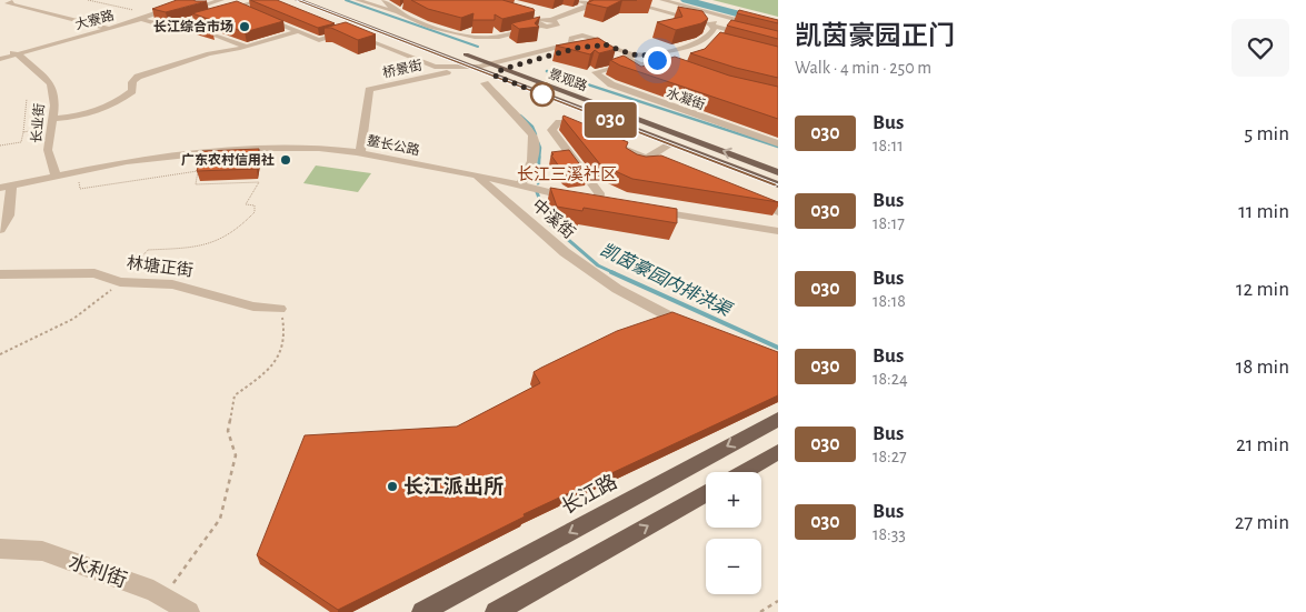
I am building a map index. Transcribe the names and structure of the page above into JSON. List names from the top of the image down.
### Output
{
  "streets": {
    "main road": ["景观路", "长江路"],
    "street": [
      "大寮路",
      "桥景街",
      "水凝街",
      "长业街",
      "鳌长公路",
      "中溪街",
      "林塘正街",
      "水利街"
    ]
  },
  "crossings": [
    ["大寮路", "长业街"],
    ["桥景街", "景观路"],
    ["桥景街", "鳌长公路"],
    ["长业街", "鳌长公路"],
    ["鳌长公路", "中溪街"]
  ],
  "districts": ["长江三溪社区"],
  "water": ["凯茵豪园内排洪渠"],
  "places": ["长江综合市场", "广东农村信用社", "长江派出所"],
  "lines": ["bus line 030"],
  "page": {
    "on_map": "030",
    "heading": ["凯茵豪园正门", "Walk · 4 min · 250 m"],
    "list": [
      {
        "mark": "030",
        "name": "Bus",
        "note": "18:11",
        "value": "5 min"
      },
      {
        "mark": "030",
        "name": "Bus",
        "note": "18:17",
        "value": "11 min"
      },
      {
        "mark": "030",
        "name": "Bus",
        "note": "18:18",
        "value": "12 min"
      },
      {
        "mark": "030",
        "name": "Bus",
        "note": "18:24",
        "value": "18 min"
      },
      {
        "mark": "030",
        "name": "Bus",
        "note": "18:27",
        "value": "21 min"
      },
      {
        "mark": "030",
        "name": "Bus",
        "note": "18:33",
        "value": "27 min"
      }
    ],
    "map_buttons": ["+", "−"]
  }
}
